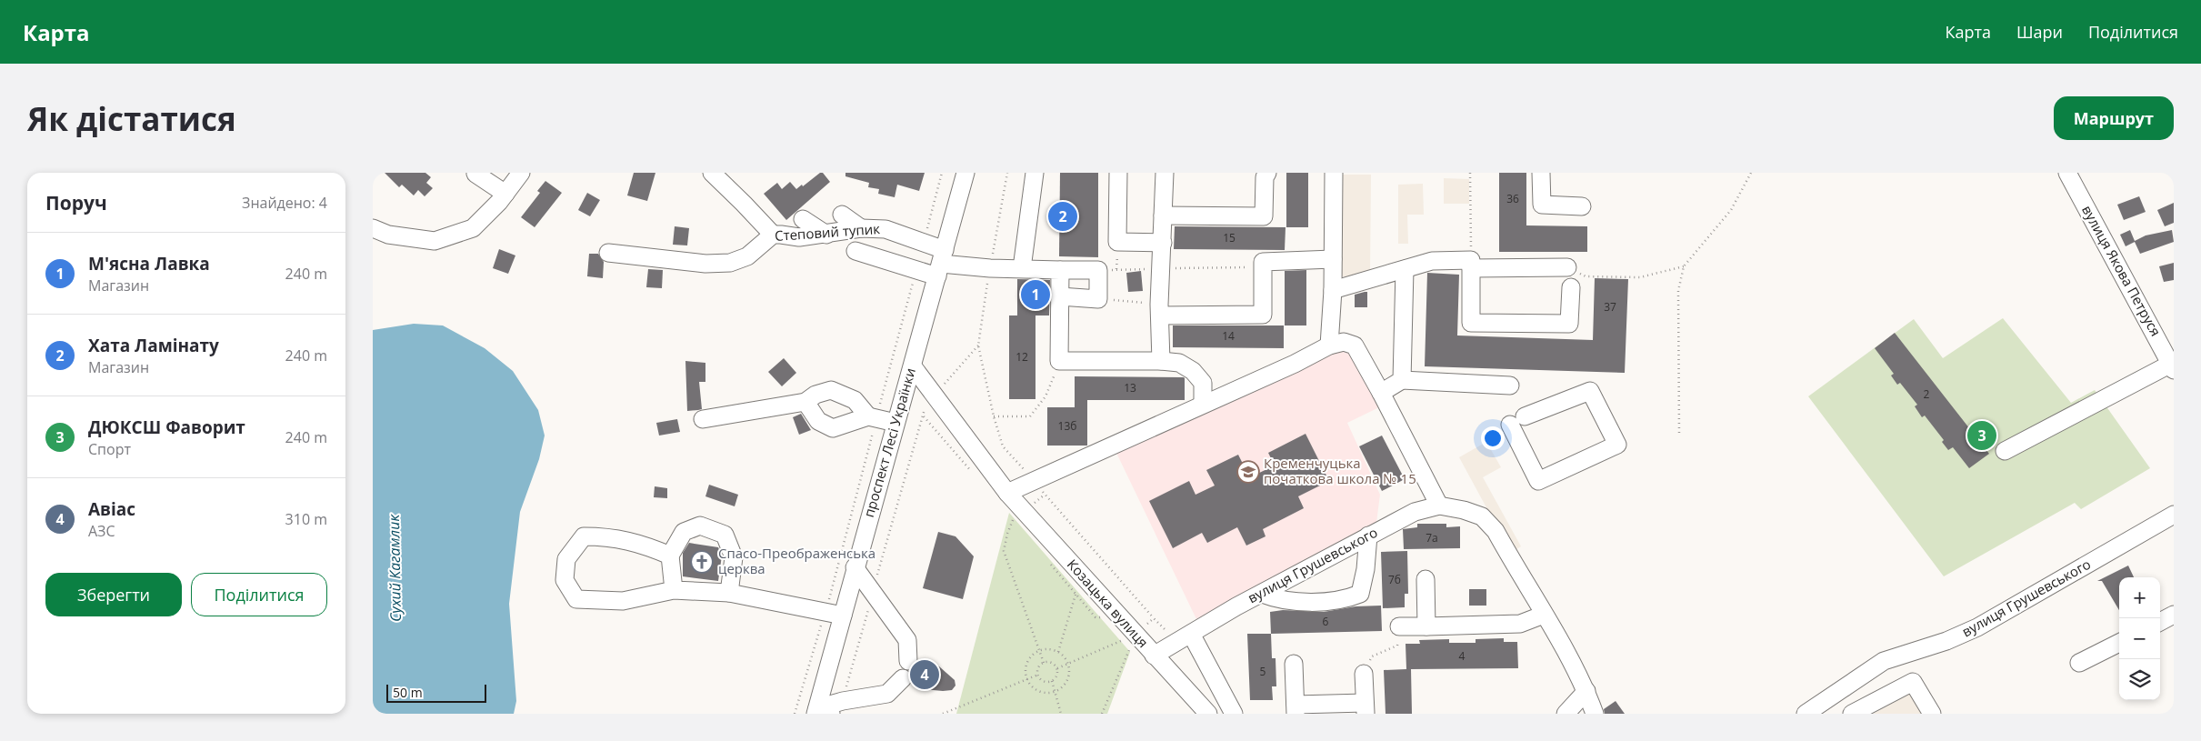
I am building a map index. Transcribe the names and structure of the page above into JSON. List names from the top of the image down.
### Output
{
  "streets": {
    "street": [
      "Степовий тупик",
      "вулиця Якова Петруся",
      "проспект Лесі Українки",
      "вулиця Грушевського",
      "Козацька вулиця"
    ]
  },
  "crossings": [
    ["Степовий тупик", "проспект Лесі Українки"],
    ["проспект Лесі Українки", "Козацька вулиця"],
    ["вулиця Грушевського", "Козацька вулиця"]
  ],
  "water": ["Сухий Кагамлик"],
  "places": {
    "school or university": ["Кременчуцька початкова школа № 15"],
    "church": ["Спасо-Преображенська церква"]
  },
  "house_numbers": [
    "36",
    "15",
    "37",
    "14",
    "12",
    "13",
    "2",
    "13б",
    "7а",
    "7б",
    "6",
    "4",
    "5"
  ],
  "scale_bar": "50 m",
  "page": {
    "header": "Карта",
    "nav": ["Карта", "Шари", "Поділитися"],
    "buttons": [
      "Маршрут",
      ["Зберегти", "Поділитися"]
    ],
    "title": "Як дістатися",
    "heading": ["Поруч", "Знайдено: 4"],
    "pins": [
      "2",
      "1",
      "3",
      "4"
    ],
    "list": [
      {
        "mark": "1",
        "name": "М'ясна Лавка",
        "note": "Магазин",
        "value": "240 m"
      },
      {
        "mark": "2",
        "name": "Хата Ламінату",
        "note": "Магазин",
        "value": "240 m"
      },
      {
        "mark": "3",
        "name": "ДЮКСШ Фаворит",
        "note": "Спорт",
        "value": "240 m"
      },
      {
        "mark": "4",
        "name": "Авіас",
        "note": "АЗС",
        "value": "310 m"
      }
    ],
    "map_buttons": ["+", "−"],
    "scale": "50 m"
  }
}
